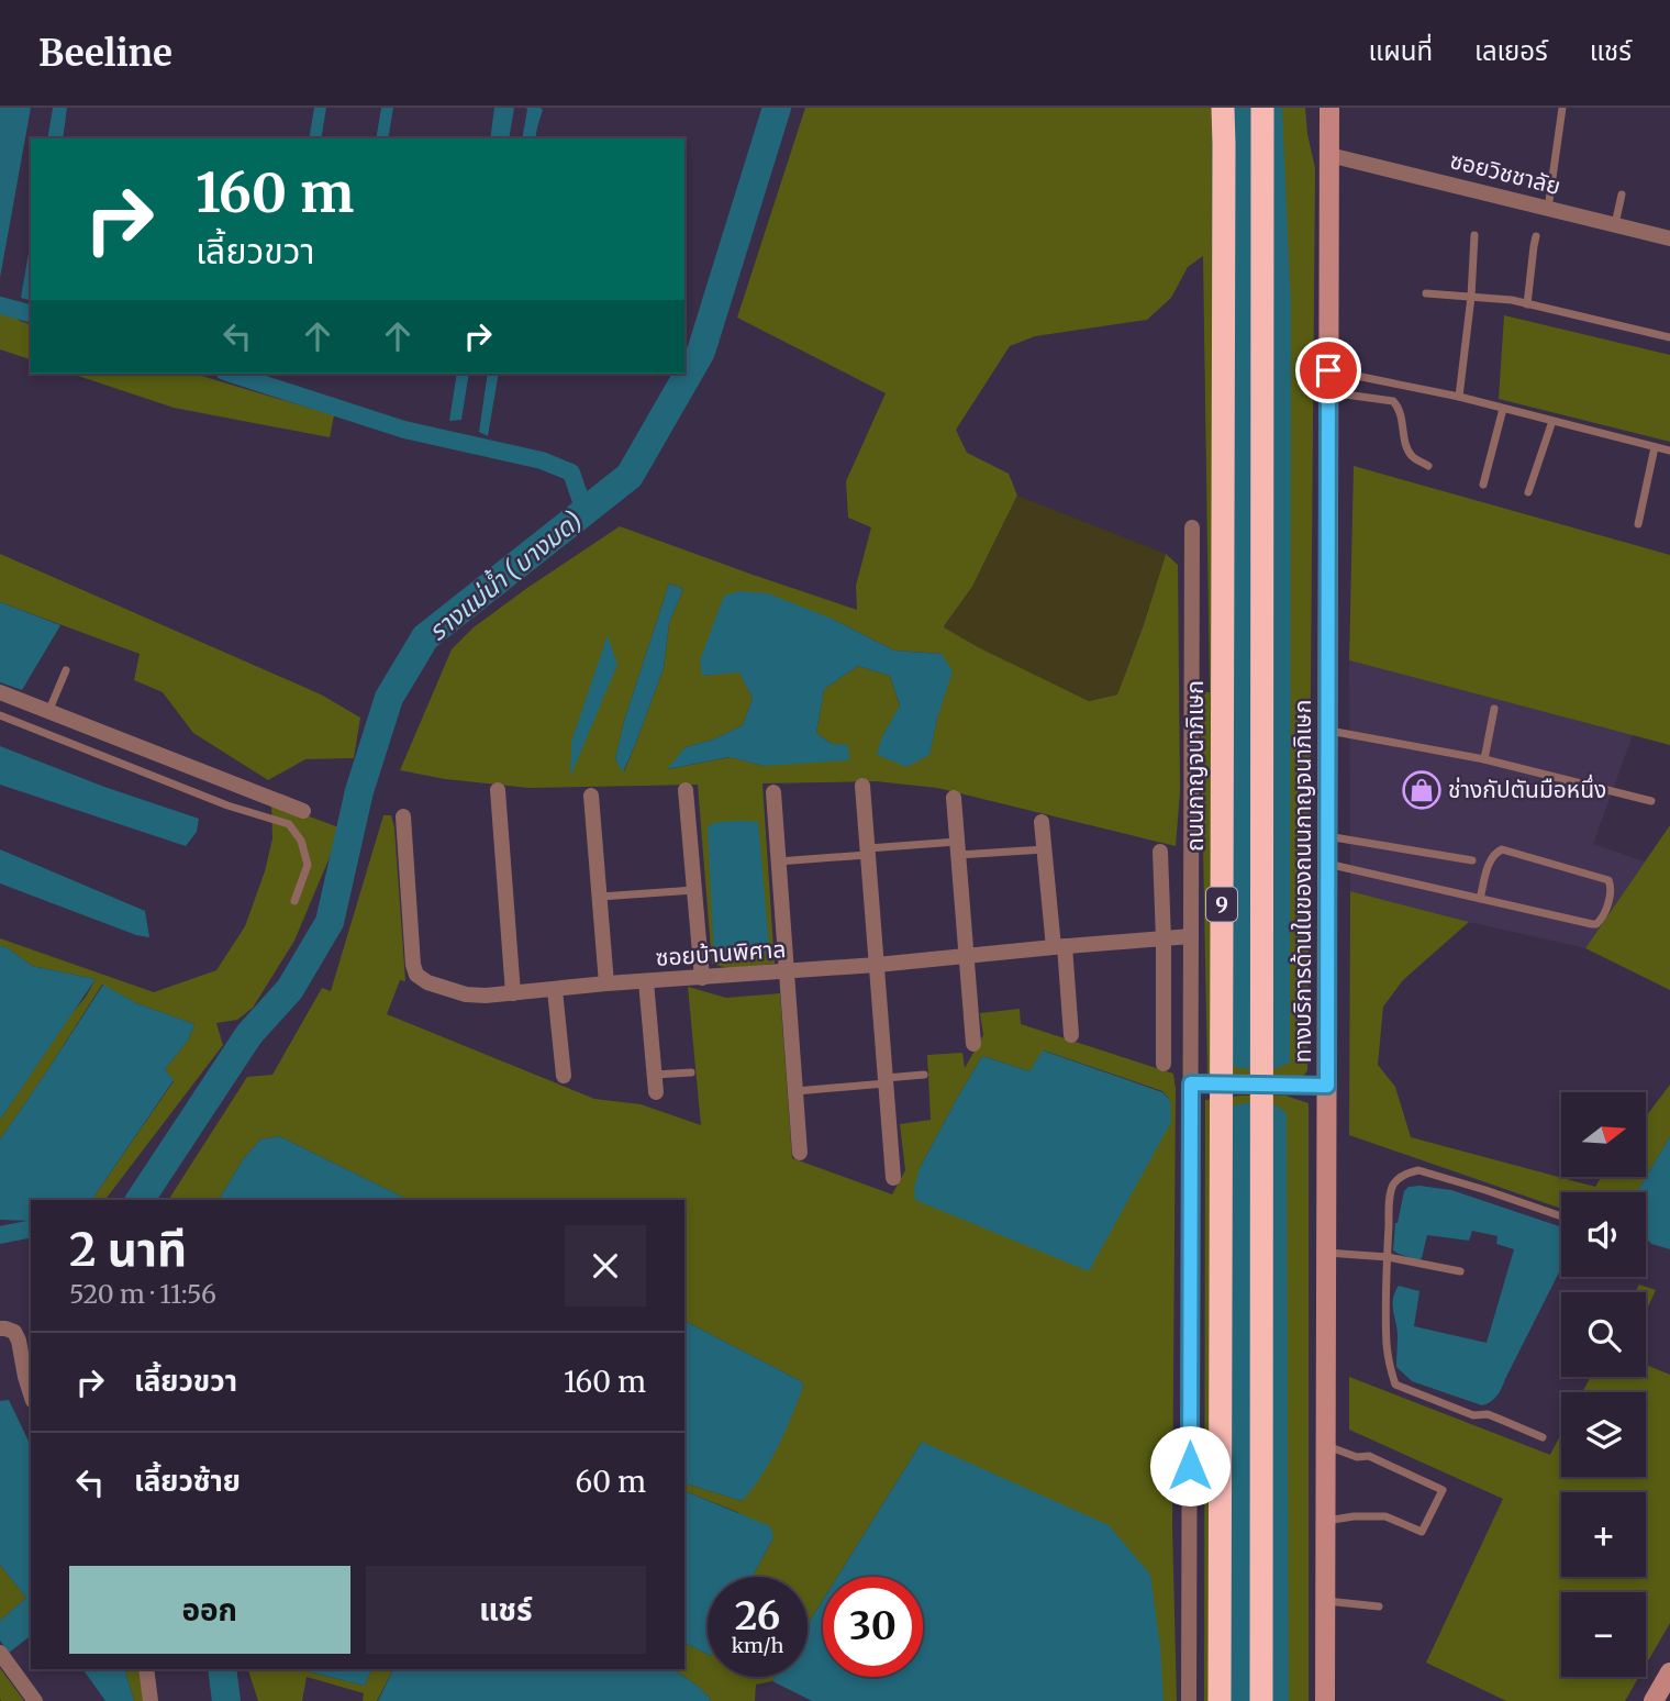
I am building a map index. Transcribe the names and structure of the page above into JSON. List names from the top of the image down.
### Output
{
  "streets": {
    "highway": ["ถนนกาญจนาภิเษก", "9"],
    "main road": ["ทางบริการด้านในของถนนกาญจนาภิเษก"],
    "street": ["ซอยวิชชาลัย", "ซอยบ้านพิศาล"]
  },
  "crossings": [
    ["ซอยวิชชาลัย", "ทางบริการด้านในของถนนกาญจนาภิเษก"]
  ],
  "water": ["รางแม่น้ำ (บางมด)"],
  "places": {
    "shop": ["ช่างกัปตันมือหนึ่ง"]
  },
  "north": "right",
  "page": {
    "header": "Beeline",
    "nav": ["แผนที่", "เลเยอร์", "แชร์"],
    "turn": ["160 m", "เลี้ยวขวา"],
    "map_buttons": ["+", "−"],
    "heading": ["2 นาที", "520 m · 11:56"],
    "list": [
      {
        "name": "เลี้ยวขวา",
        "value": "160 m"
      },
      {
        "name": "เลี้ยวซ้าย",
        "value": "60 m"
      }
    ],
    "buttons": ["ออก", "แชร์"],
    "speed": "26 km/h",
    "limit": "30"
  }
}
